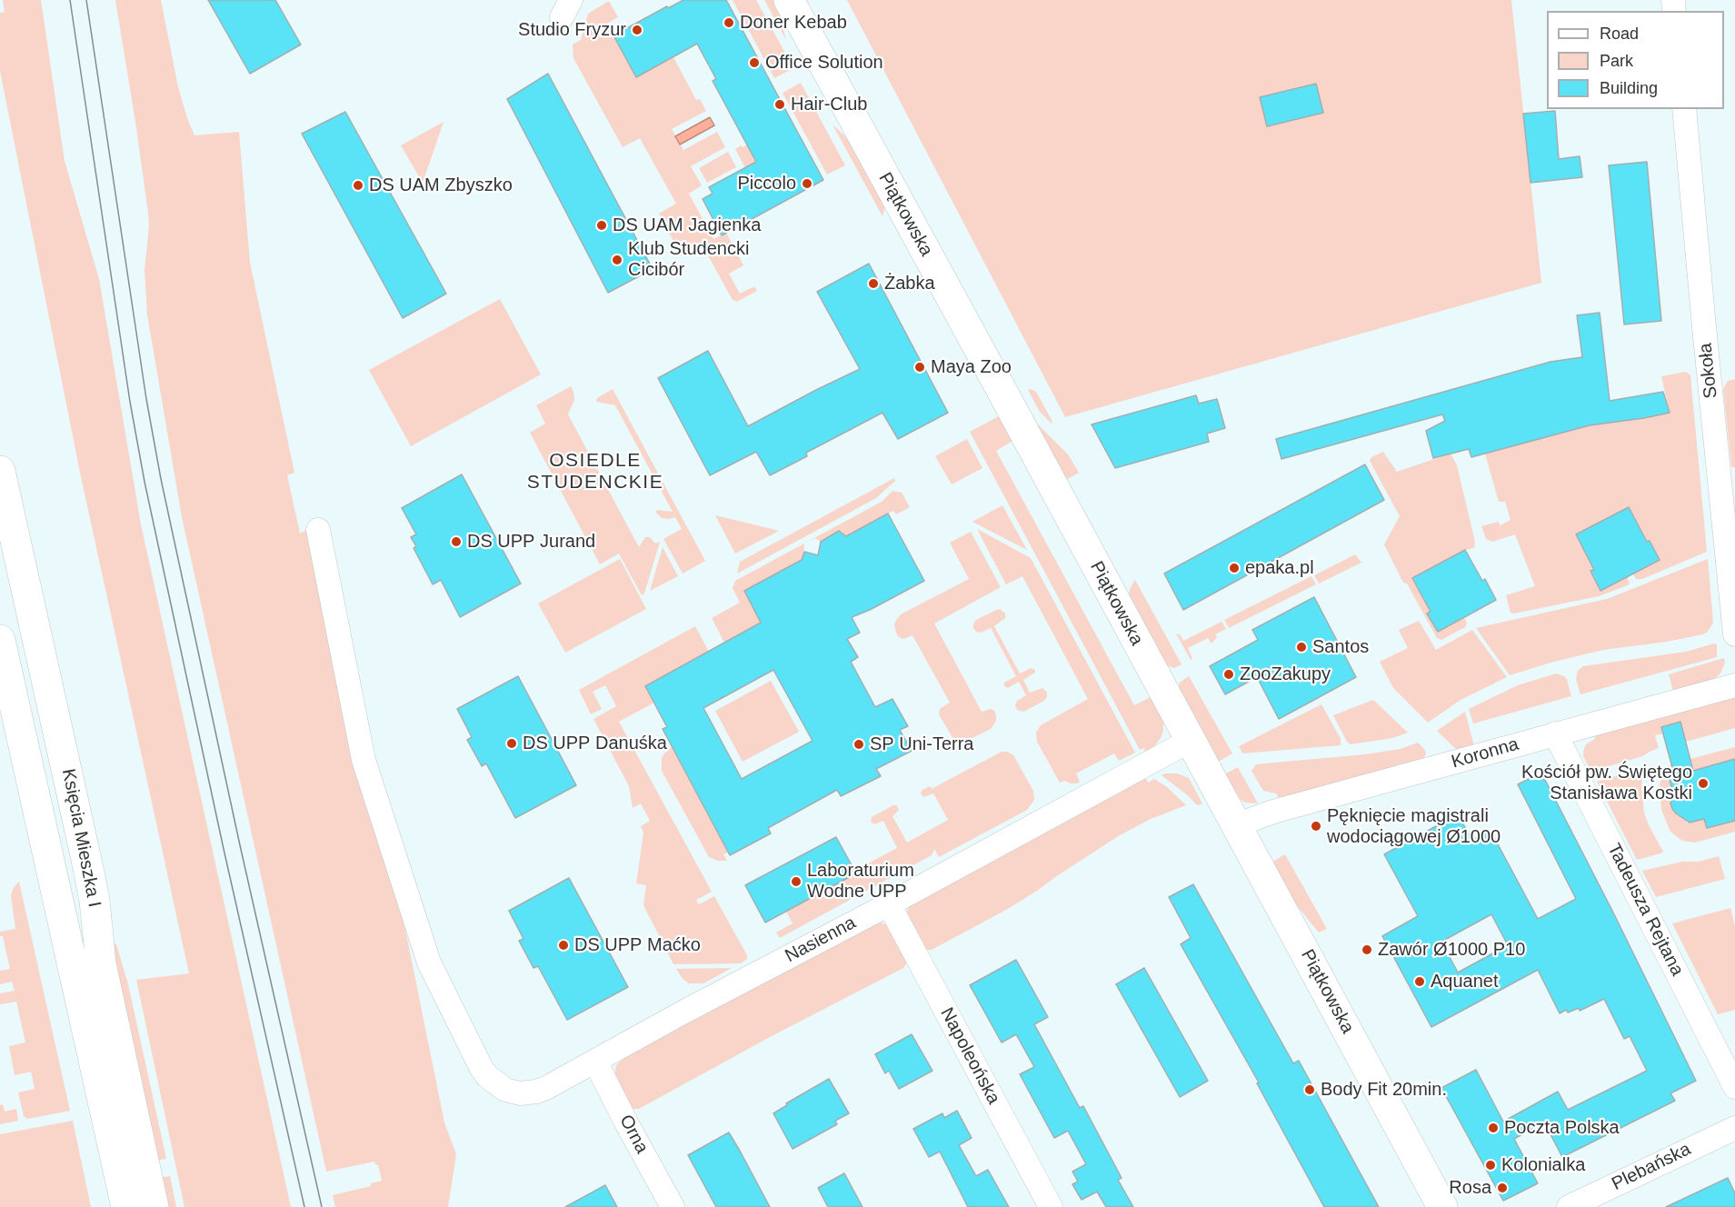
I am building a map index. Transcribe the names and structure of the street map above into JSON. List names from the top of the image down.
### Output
{
  "streets": {
    "street": [
      "Piątkowska",
      "Sokoła",
      "Koronna",
      "Księcia Mieszka I",
      "Tadeusza Rejtana",
      "Nasienna",
      "Napoleońska",
      "Orna",
      "Plebańska"
    ]
  },
  "crossings": [
    ["Piątkowska", "Koronna"],
    ["Piątkowska", "Nasienna"],
    ["Koronna", "Tadeusza Rejtana"],
    ["Nasienna", "Napoleońska"],
    ["Nasienna", "Orna"]
  ],
  "districts": ["OSIEDLE STUDENCKIE"],
  "places": [
    "Doner Kebab",
    "Studio Fryzur",
    "Office Solution",
    "Hair-Club",
    "Piccolo",
    "DS UAM Zbyszko",
    "DS UAM Jagienka",
    "Klub Studencki Cicibór",
    "Żabka",
    "Maya Zoo",
    "DS UPP Jurand",
    "epaka.pl",
    "Santos",
    "ZooZakupy",
    "DS UPP Danuśka",
    "SP Uni-Terra",
    "Kościół pw. Świętego Stanisława Kostki",
    "Pęknięcie magistrali wodociągowej Ø1000",
    "Laboraturium Wodne UPP",
    "DS UPP Maćko",
    "Zawór Ø1000 P10",
    "Aquanet",
    "Body Fit 20min.",
    "Poczta Polska",
    "Kolonialka",
    "Rosa"
  ],
  "legend": ["Road", "Park", "Building"]
}
